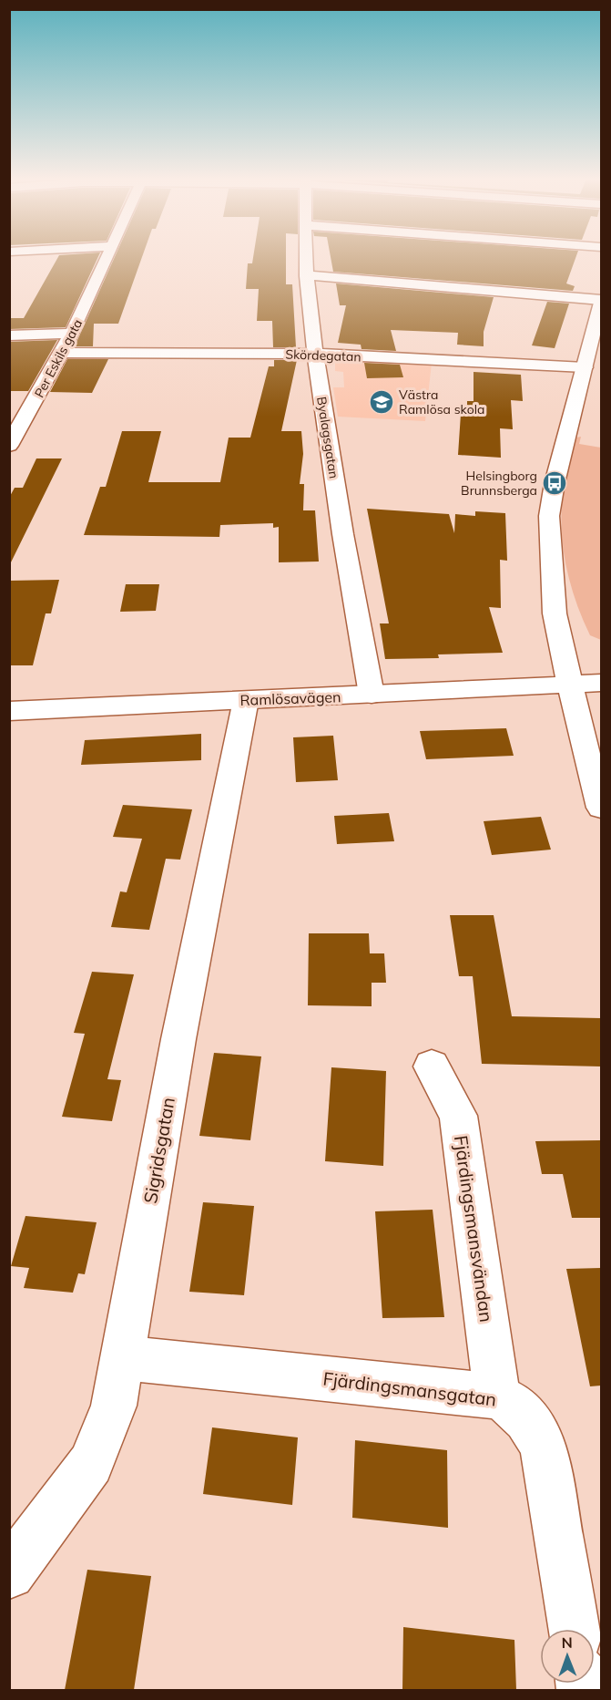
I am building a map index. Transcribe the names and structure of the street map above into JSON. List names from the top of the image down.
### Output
{
  "streets": {
    "street": [
      "Skördegatan",
      "Per Eskils gata",
      "Byalagsgatan",
      "Ramlösavägen",
      "Sigridsgatan",
      "Fjärdingsmansvändan",
      "Fjärdingsmansgatan"
    ]
  },
  "crossings": [
    ["Skördegatan", "Per Eskils gata"],
    ["Skördegatan", "Byalagsgatan"],
    ["Byalagsgatan", "Ramlösavägen"],
    ["Ramlösavägen", "Sigridsgatan"],
    ["Sigridsgatan", "Fjärdingsmansgatan"],
    ["Fjärdingsmansvändan", "Fjärdingsmansgatan"]
  ],
  "places": {
    "school or university": ["Västra Ramlösa skola"],
    "bus stop": ["Helsingborg Brunnsberga"]
  },
  "north": "top"
}
